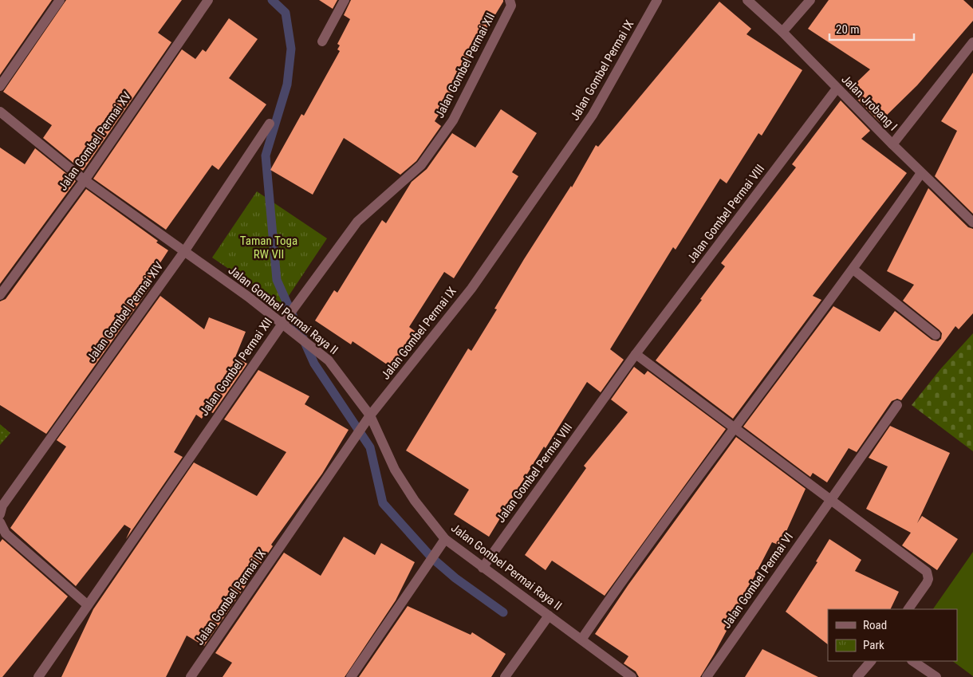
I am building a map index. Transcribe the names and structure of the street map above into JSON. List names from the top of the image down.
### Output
{
  "streets": {
    "street": [
      "Jalan Gombel Permai XII",
      "Jalan Gombel Permai IX",
      "Jalan Jrobang I",
      "Jalan Gombel Permai XV",
      "Jalan Gombel Permai VIII",
      "Jalan Gombel Permai Raya II",
      "Jalan Gombel Permai XIV",
      "Jalan Gombel Permai VI"
    ]
  },
  "crossings": [
    ["Jalan Gombel Permai XII", "Jalan Gombel Permai Raya II"],
    ["Jalan Gombel Permai IX", "Jalan Gombel Permai Raya II"],
    ["Jalan Jrobang I", "Jalan Gombel Permai VIII"],
    ["Jalan Gombel Permai XV", "Jalan Gombel Permai Raya II"],
    ["Jalan Gombel Permai VIII", "Jalan Gombel Permai Raya II"],
    ["Jalan Gombel Permai Raya II", "Jalan Gombel Permai XIV"]
  ],
  "parks": ["Taman Toga RW VII"],
  "legend": ["Road", "Park"],
  "scale_bar": "20 m"
}
